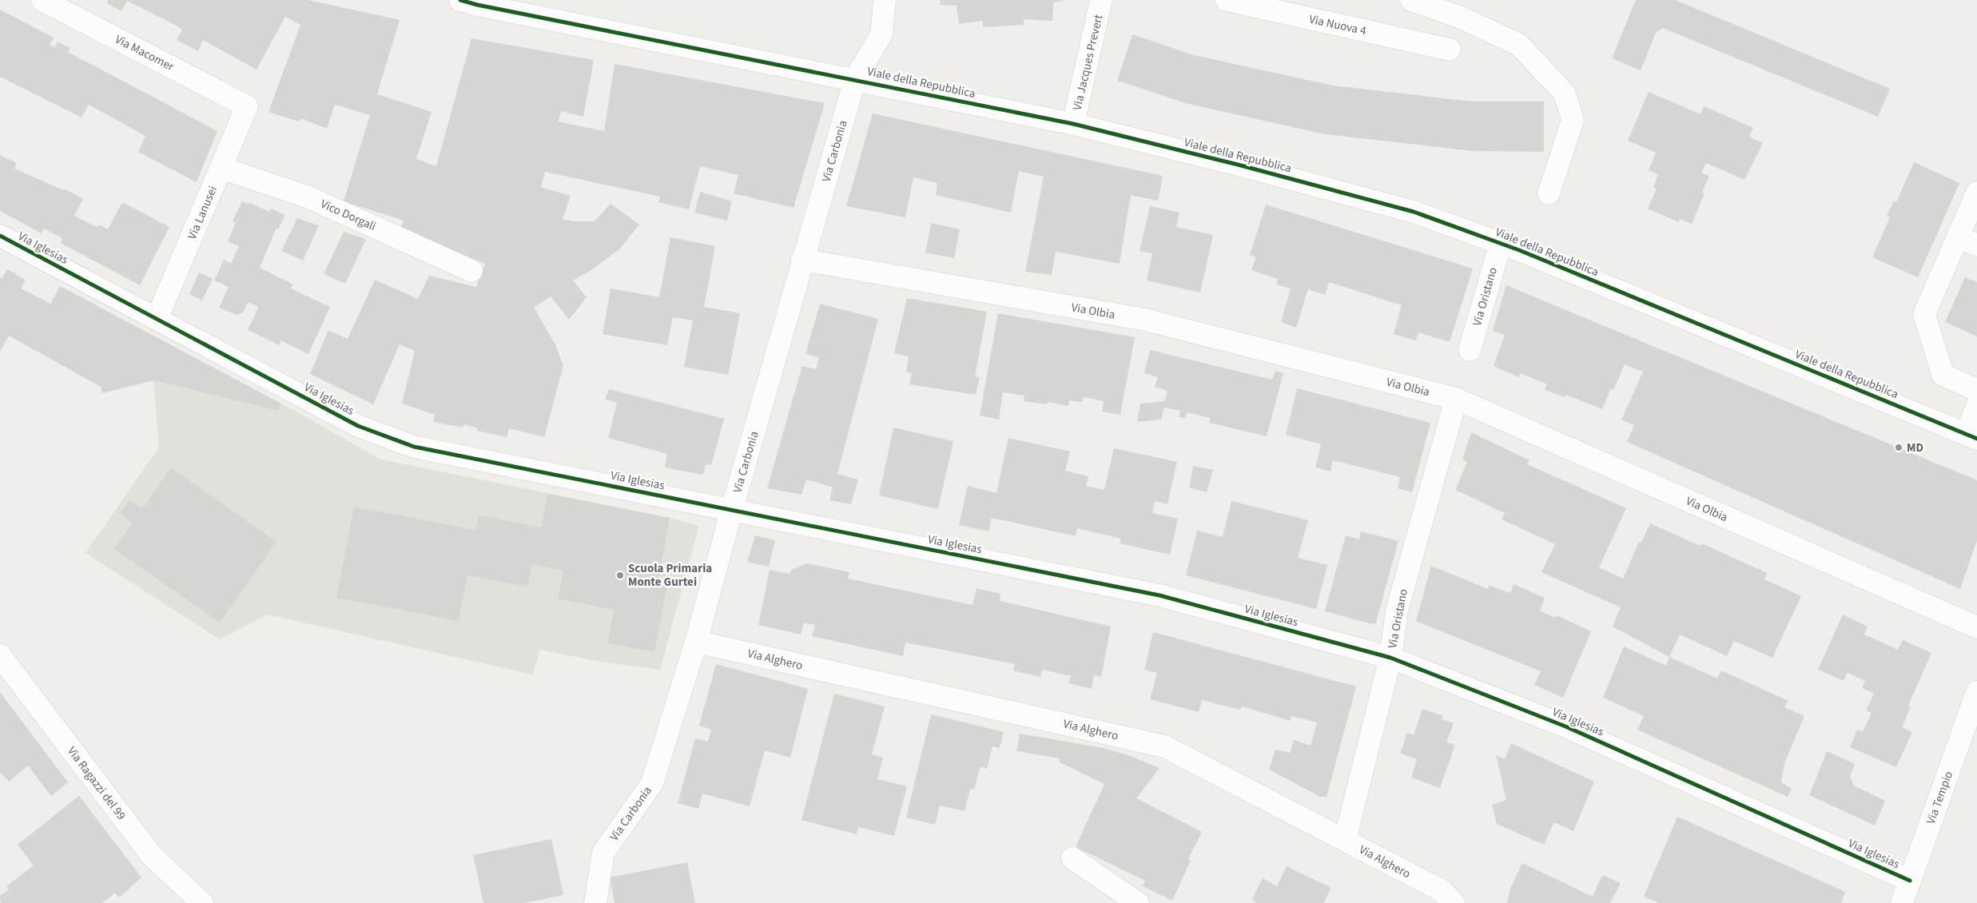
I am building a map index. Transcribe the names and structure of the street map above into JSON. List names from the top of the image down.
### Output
{
  "streets": {
    "street": [
      "Via Nuova 4",
      "Via Macomer",
      "Via Jacques Prevert",
      "Viale della Repubblica",
      "Via Carbonia",
      "Via Lanusei",
      "Vico Dorgali",
      "Via Iglesias",
      "Via Oristano",
      "Via Olbia",
      "Via Alghero",
      "Via Ragazzi del 99",
      "Via Tempio"
    ]
  },
  "crossings": [
    ["Via Macomer", "Via Lanusei"],
    ["Via Jacques Prevert", "Viale della Repubblica"],
    ["Viale della Repubblica", "Via Carbonia"],
    ["Viale della Repubblica", "Via Oristano"],
    ["Via Carbonia", "Via Iglesias"],
    ["Via Carbonia", "Via Olbia"],
    ["Via Carbonia", "Via Alghero"],
    ["Via Lanusei", "Vico Dorgali"],
    ["Via Lanusei", "Via Iglesias"],
    ["Via Iglesias", "Via Oristano"],
    ["Via Iglesias", "Via Tempio"],
    ["Via Oristano", "Via Olbia"],
    ["Via Oristano", "Via Alghero"]
  ],
  "places": ["MD", "Scuola Primaria Monte Gurtei"]
}
